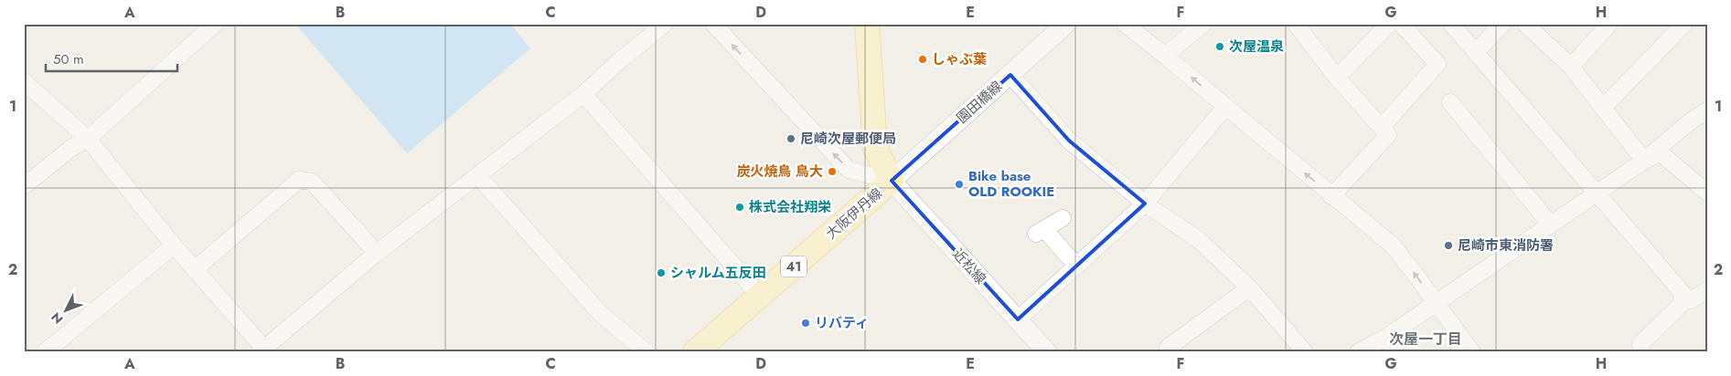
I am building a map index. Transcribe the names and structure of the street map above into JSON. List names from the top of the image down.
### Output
{
  "streets": {
    "main road": ["大阪伊丹線", "41"],
    "street": ["園田橋線", "近松線"]
  },
  "crossings": [
    ["園田橋線", "大阪伊丹線"],
    ["園田橋線", "近松線"],
    ["大阪伊丹線", "近松線"]
  ],
  "districts": ["次屋一丁目"],
  "places": [
    "次屋温泉",
    "しゃぶ葉",
    "尼崎次屋郵便局",
    "炭火焼鳥 鳥大",
    "Bike base OLD ROOKIE",
    "株式会社翔栄",
    "尼崎市東消防署",
    "シャルム五反田",
    "リバティ"
  ],
  "scale_bar": "50 m",
  "north": "bottom left",
  "grid": {
    "columns": [
      "A",
      "B",
      "C",
      "D",
      "E",
      "F",
      "G",
      "H"
    ],
    "rows": ["1", "2"]
  }
}
